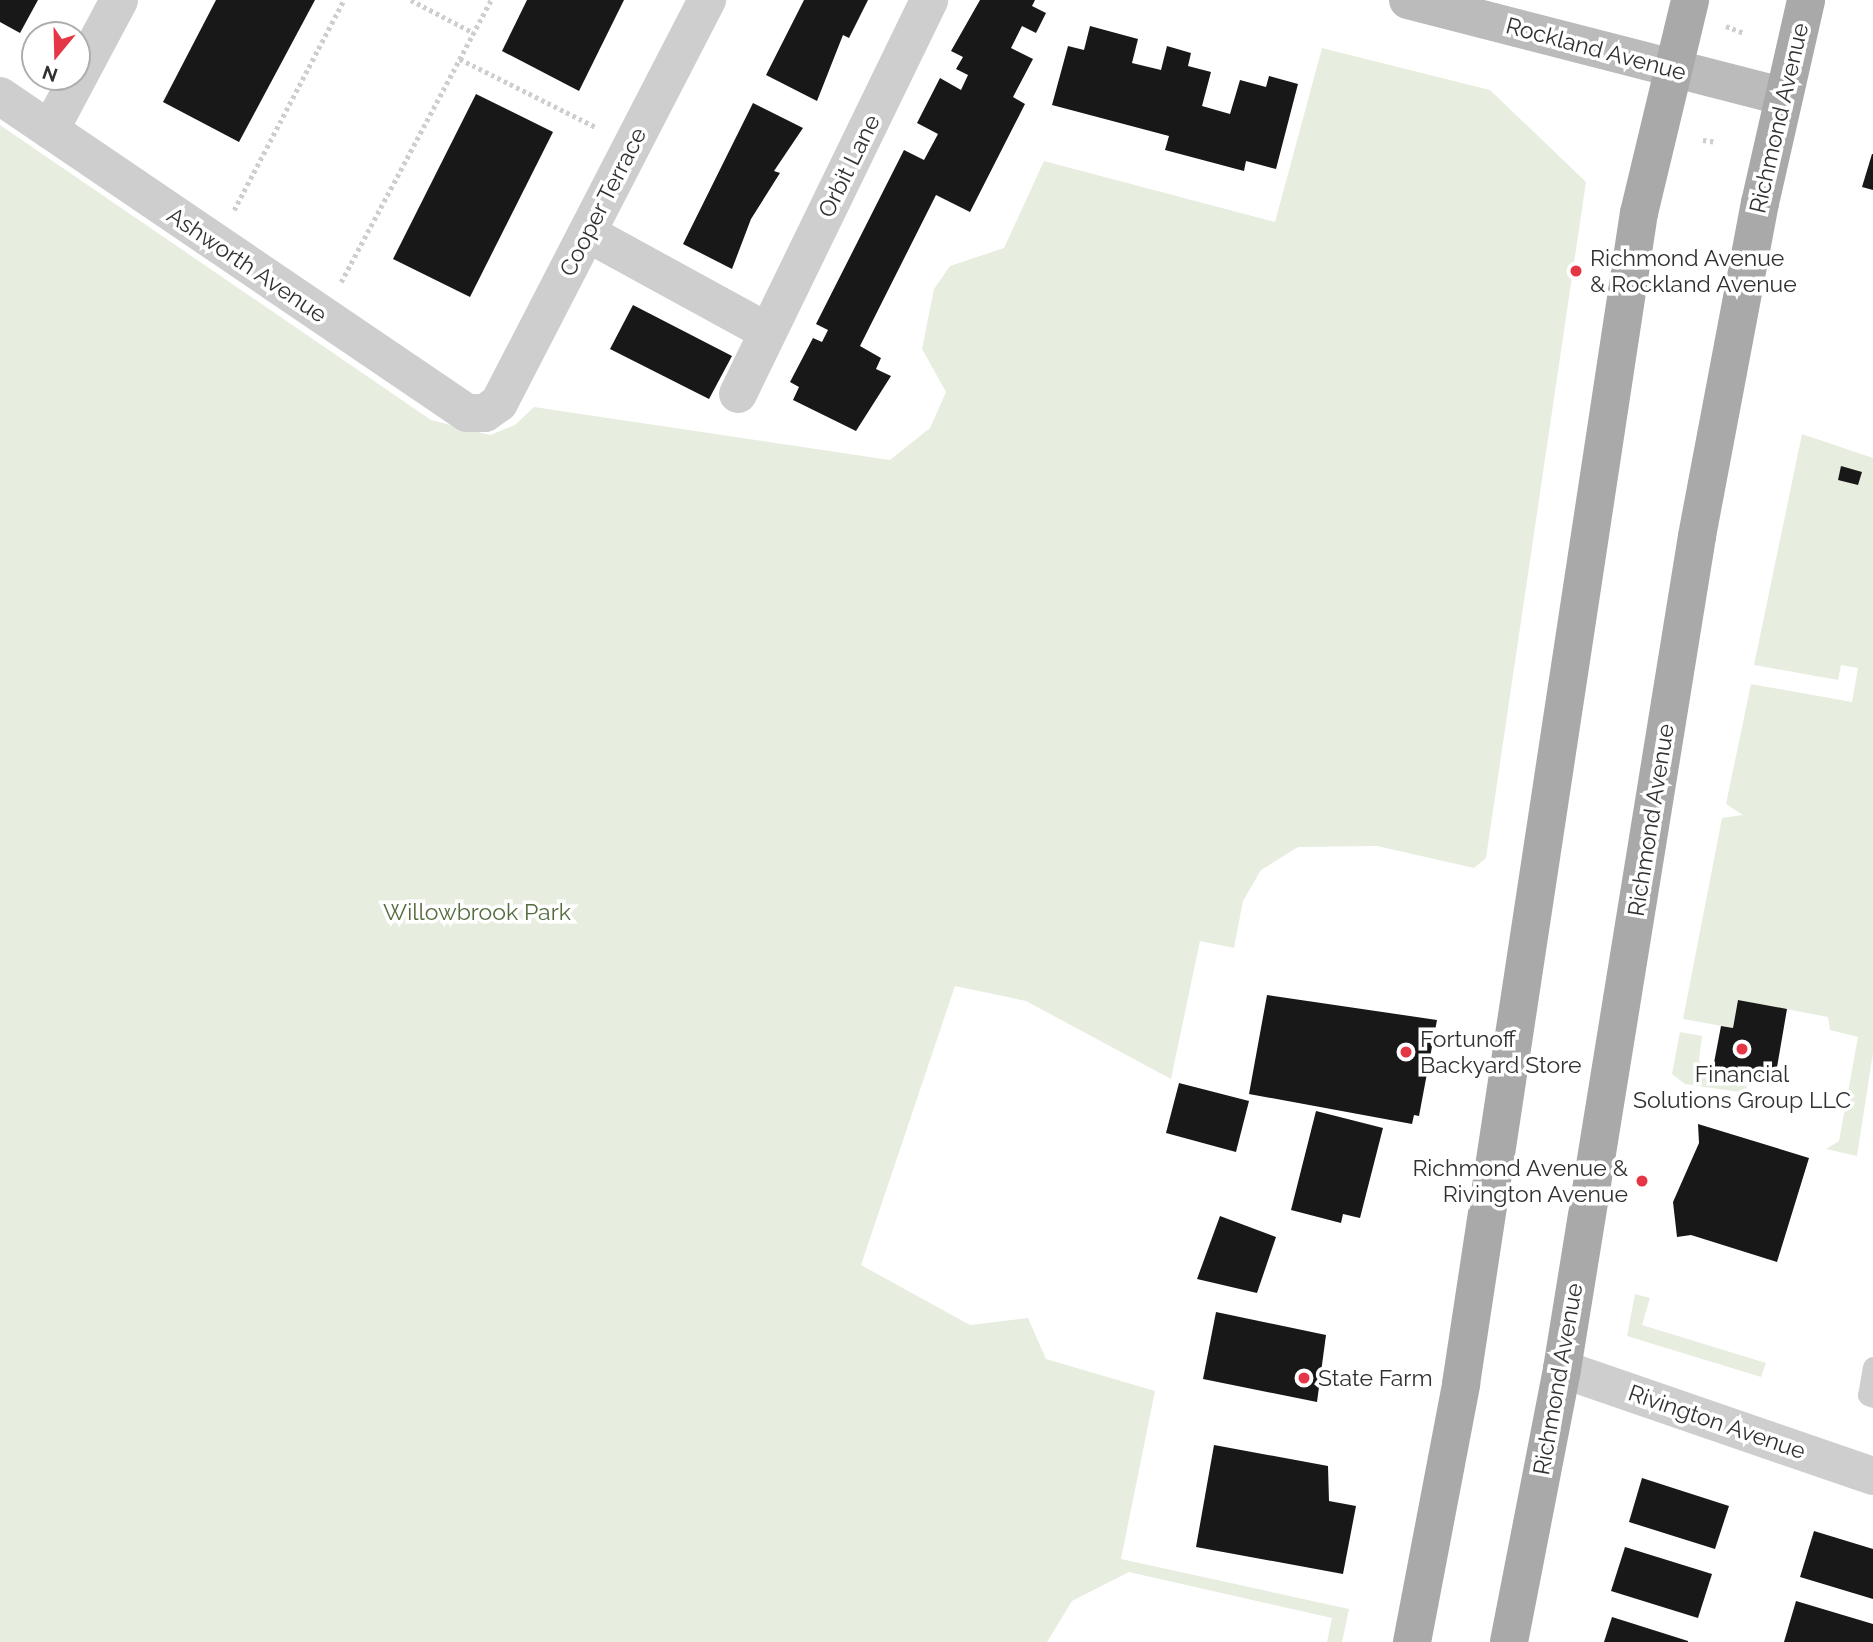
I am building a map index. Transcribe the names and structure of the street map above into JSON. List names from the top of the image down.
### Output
{
  "streets": {
    "main road": ["Richmond Avenue"],
    "street": [
      "Rockland Avenue",
      "Orbit Lane",
      "Cooper Terrace",
      "Ashworth Avenue",
      "Rivington Avenue"
    ]
  },
  "crossings": [
    ["Rockland Avenue", "Richmond Avenue"],
    ["Richmond Avenue", "Rivington Avenue"],
    ["Cooper Terrace", "Ashworth Avenue"]
  ],
  "parks": ["Willowbrook Park"],
  "places": [
    "Richmond Avenue & Rockland Avenue",
    "Financial Solutions Group LLC",
    "Fortunoff Backyard Store",
    "Richmond Avenue & Rivington Avenue",
    "State Farm"
  ],
  "north": "bottom"
}
